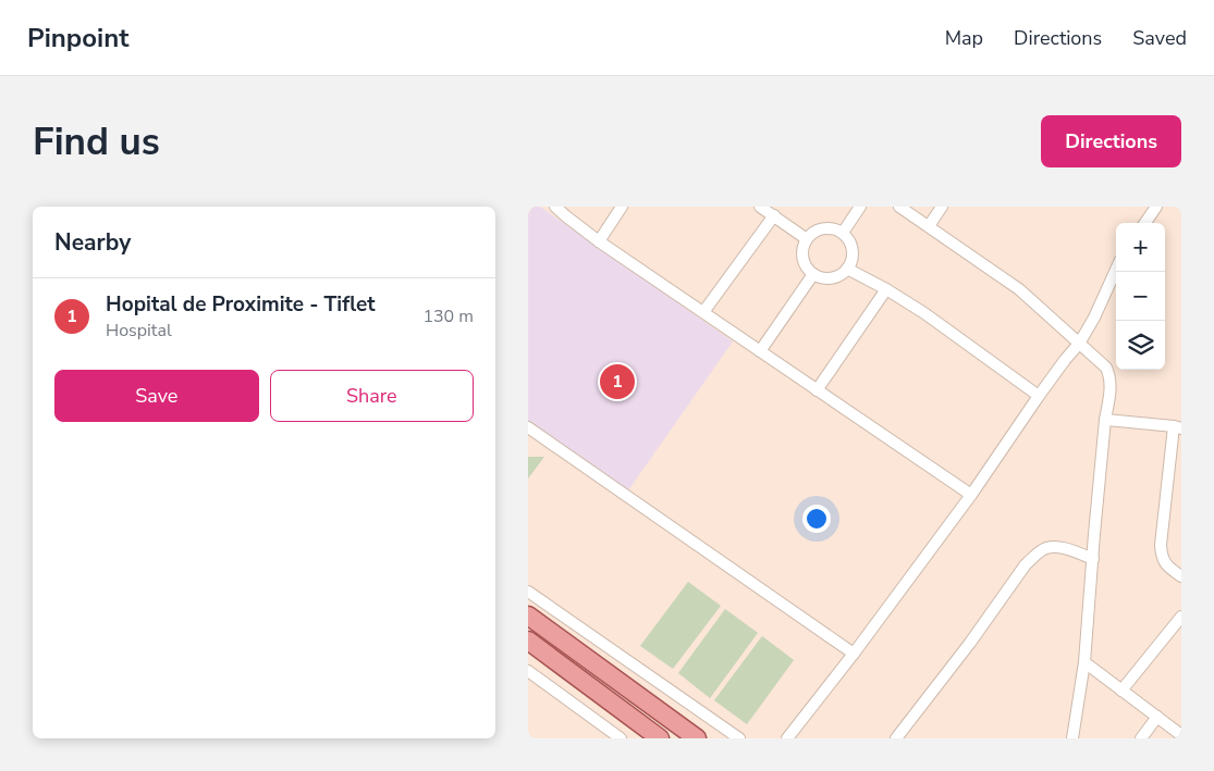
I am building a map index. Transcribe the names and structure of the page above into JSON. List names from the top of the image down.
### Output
{
  "page": {
    "header": "Pinpoint",
    "nav": ["Map", "Directions", "Saved"],
    "buttons": [
      "Directions",
      ["Save", "Share"]
    ],
    "title": "Find us",
    "heading": "Nearby",
    "map_buttons": ["+", "−"],
    "list": [
      {
        "mark": "1",
        "name": "Hopital de Proximite - Tiflet",
        "note": "Hospital",
        "value": "130 m"
      }
    ],
    "pins": "1"
  }
}
